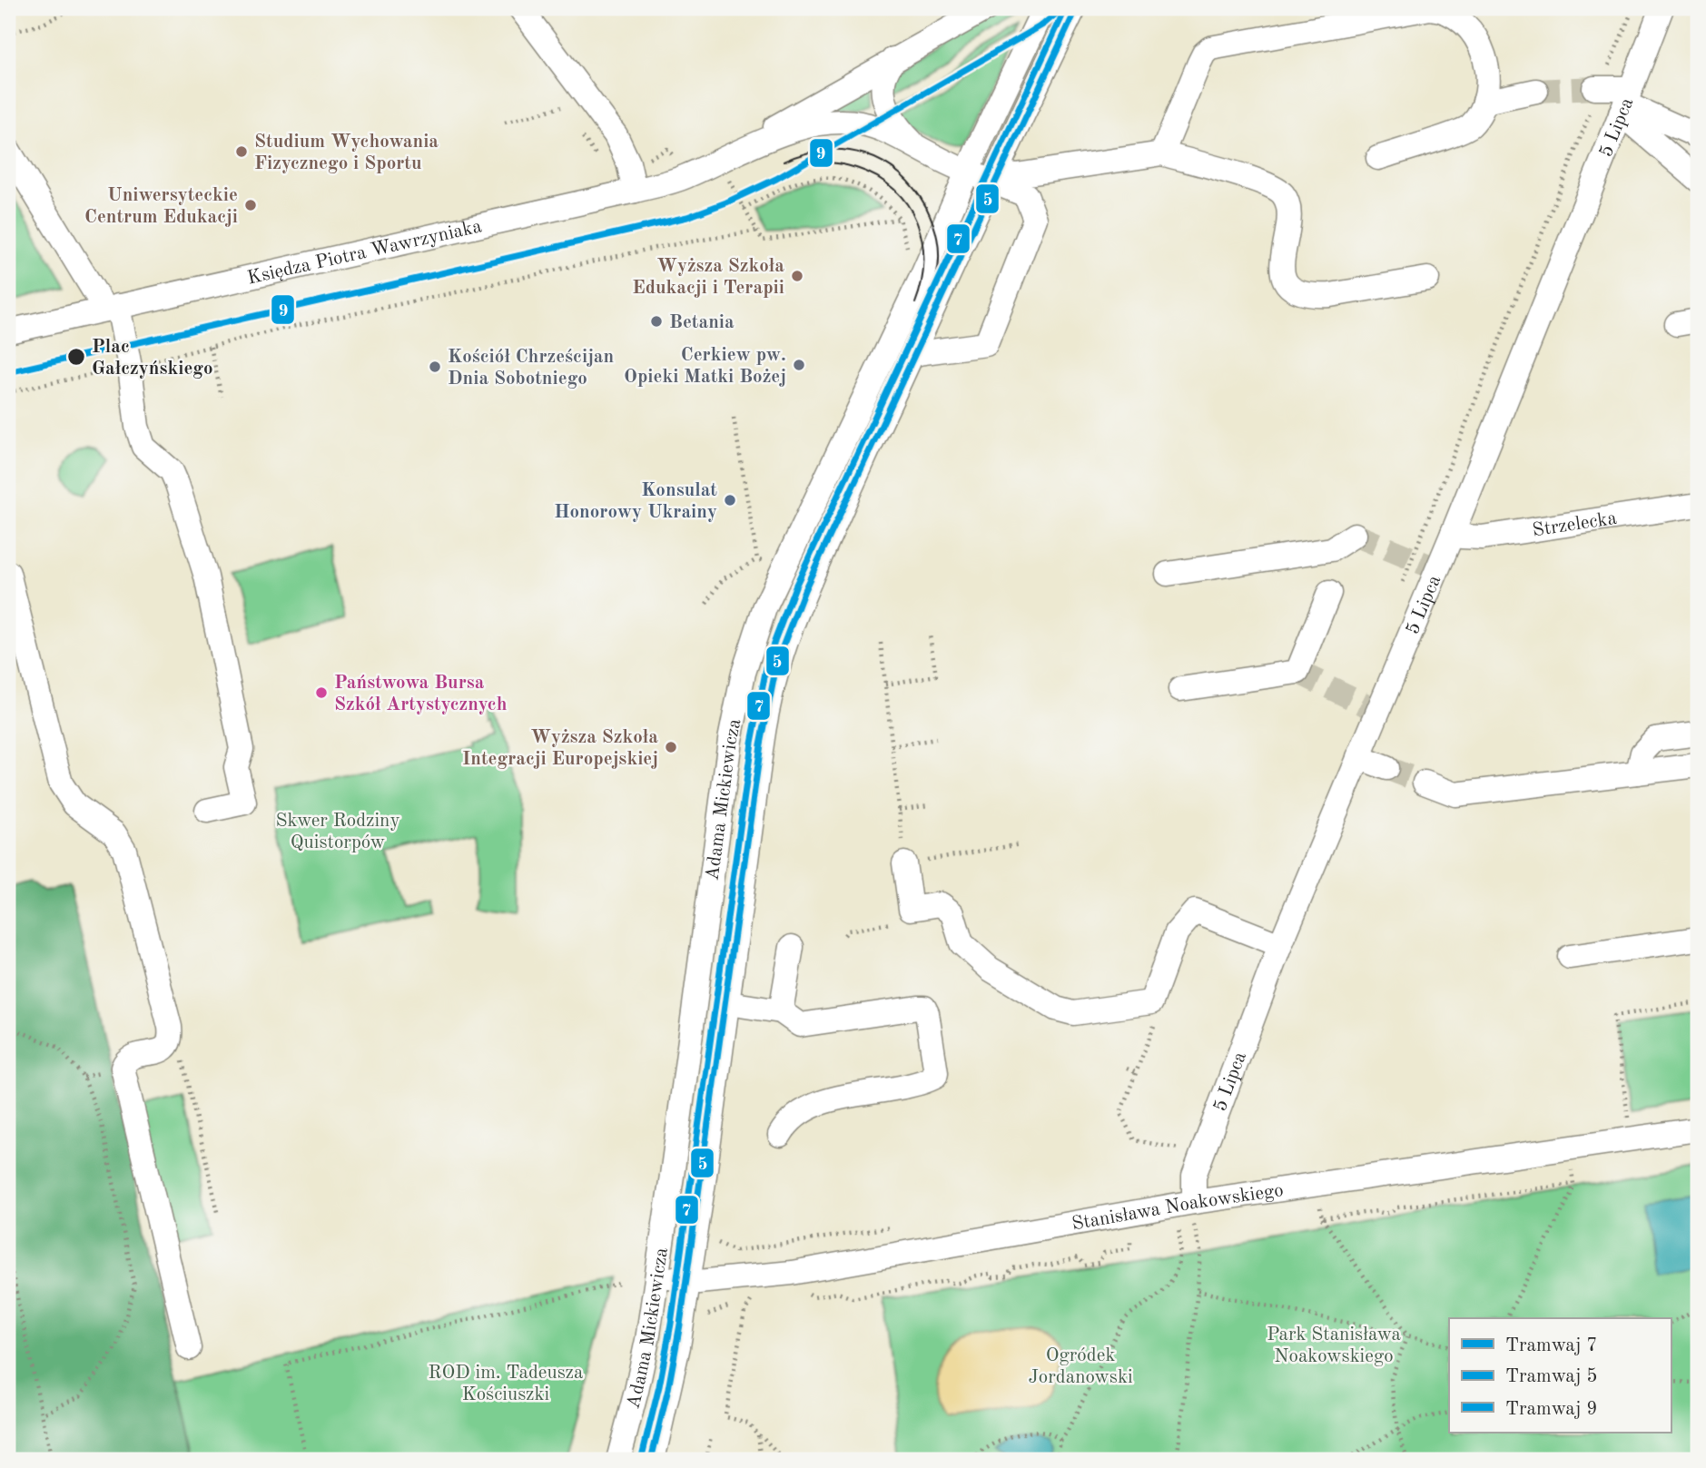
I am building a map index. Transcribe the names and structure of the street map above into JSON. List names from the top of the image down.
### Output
{
  "streets": {
    "street": [
      "5 Lipca",
      "Księdza Piotra Wawrzyniaka",
      "Strzelecka",
      "Adama Mickiewicza",
      "Stanisława Noakowskiego"
    ]
  },
  "crossings": [
    ["5 Lipca", "Strzelecka"],
    ["5 Lipca", "Stanisława Noakowskiego"],
    ["Księdza Piotra Wawrzyniaka", "Adama Mickiewicza"],
    ["Adama Mickiewicza", "Stanisława Noakowskiego"]
  ],
  "parks": [
    "Skwer Rodziny Quistorpów",
    "Park Stanisława Noakowskiego",
    "Ogródek Jordanowski",
    "ROD im. Tadeusza Kościuszki"
  ],
  "places": [
    "Studium Wychowania Fizycznego i Sportu",
    "Uniwersyteckie Centrum Edukacji",
    "Wyższa Szkoła Edukacji i Terapii",
    "Betania",
    "Plac Gałczyńskiego",
    "Cerkiew pw. Opieki Matki Bożej",
    "Kościół Chrześcijan Dnia Sobotniego",
    "Konsulat Honorowy Ukrainy",
    "Państwowa Bursa Szkół Artystycznych",
    "Wyższa Szkoła Integracji Europejskiej"
  ],
  "lines": ["tram line 7", "tram line 9", "tram line 5"],
  "legend": ["Tramwaj 7", "Tramwaj 5", "Tramwaj 9"]
}
